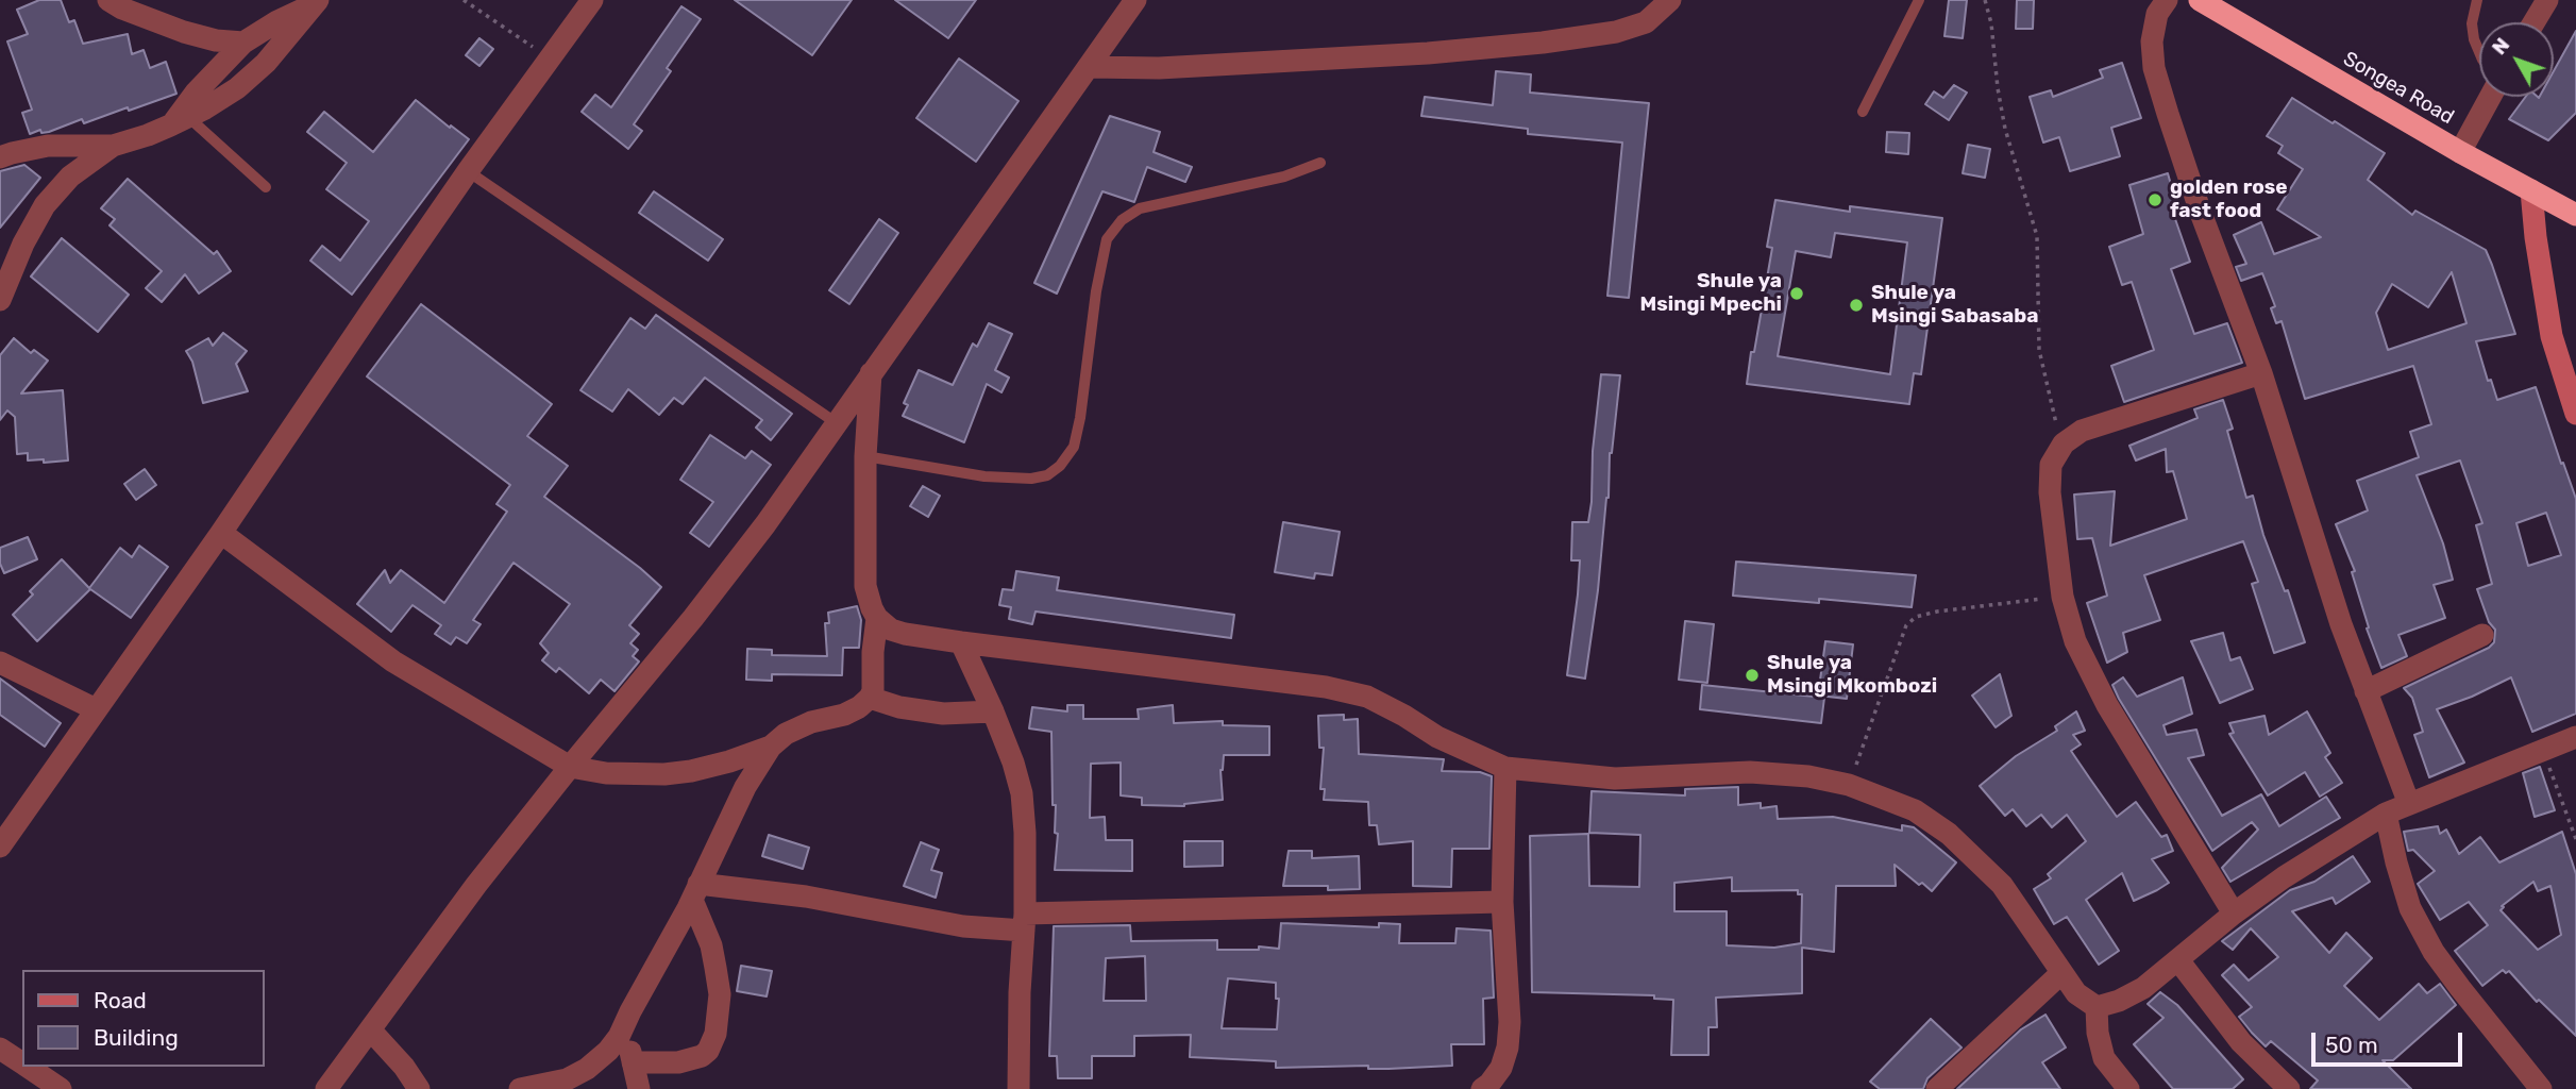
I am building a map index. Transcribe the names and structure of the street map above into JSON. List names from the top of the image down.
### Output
{
  "streets": {
    "highway": ["Songea Road"]
  },
  "places": [
    "golden rose fast food",
    "Shule ya Msingi Mpechi",
    "Shule ya Msingi Sabasaba",
    "Shule ya Msingi Mkombozi"
  ],
  "legend": ["Road", "Building"],
  "scale_bar": "50 m",
  "north": "top left"
}
